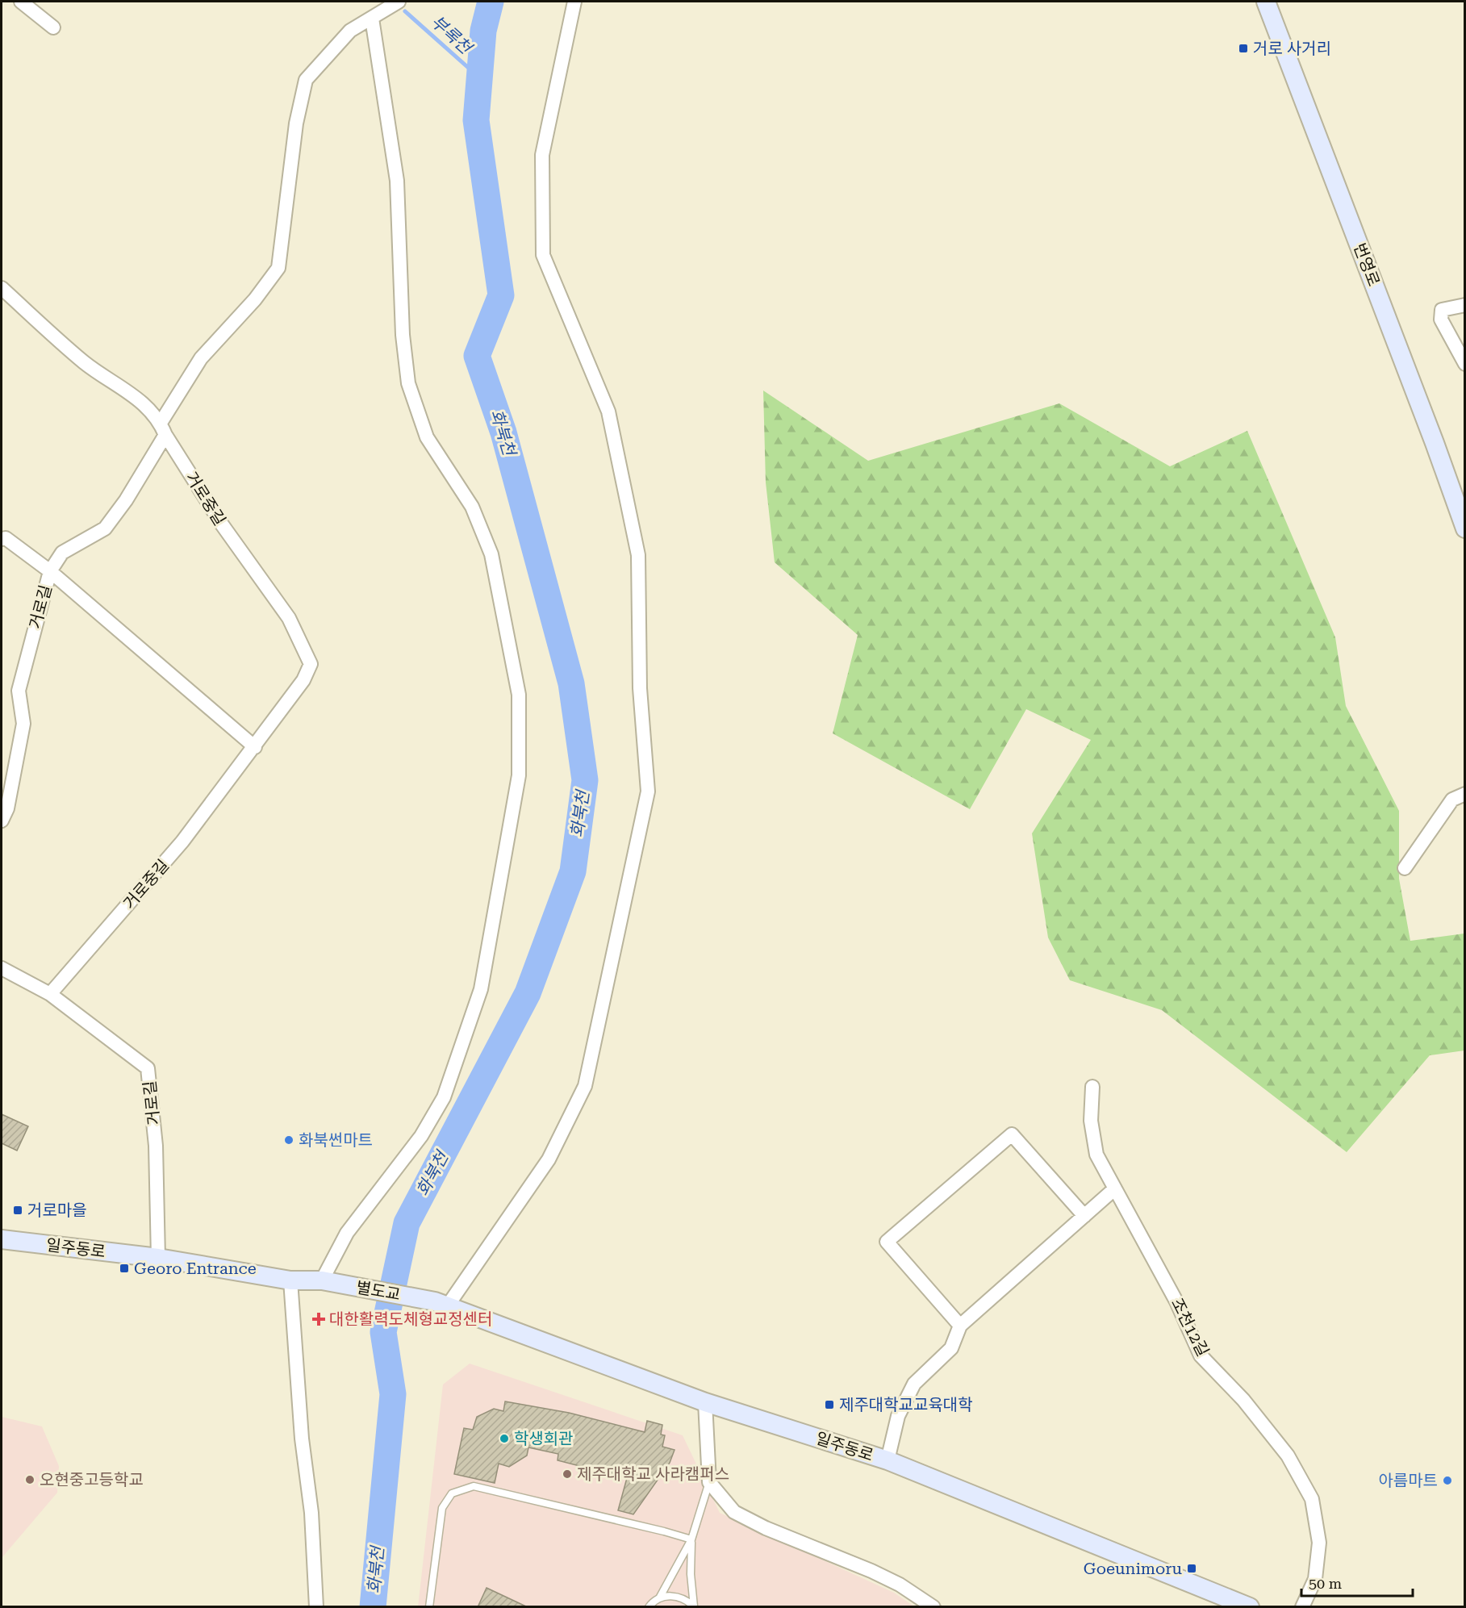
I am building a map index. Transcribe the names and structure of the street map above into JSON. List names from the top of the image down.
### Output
{
  "streets": {
    "main road": ["번영로", "일주동로", "별도교"],
    "street": ["거로중길", "거로길", "조천12길"]
  },
  "crossings": [
    ["거로중길", "거로길"],
    ["거로길", "일주동로"],
    ["일주동로", "별도교"]
  ],
  "water": ["부록천", "화북천"],
  "places": {
    "transit": [
      "거로 사거리",
      "거로마을",
      "Georo Entrance",
      "제주대학교교육대학",
      "Goeunimoru"
    ],
    "other": [
      "화북썬마트",
      "학생회관",
      "제주대학교 사라캠퍼스",
      "오현중고등학교",
      "아름마트"
    ],
    "health": ["대한활력도체형교정센터"]
  },
  "scale_bar": "50 m"
}
